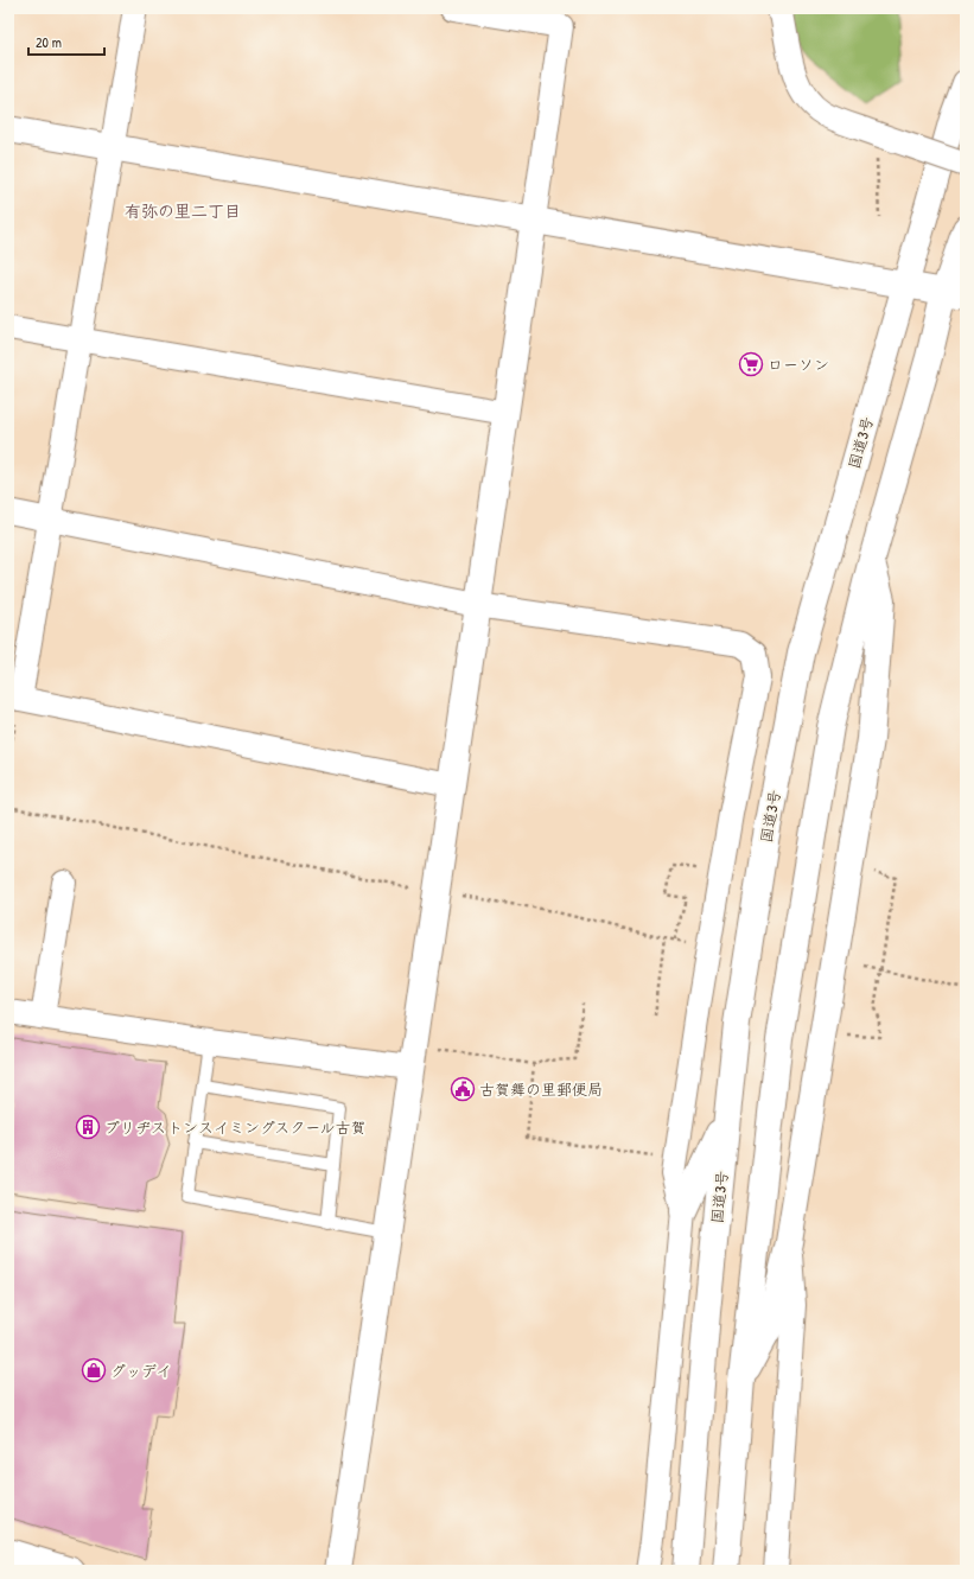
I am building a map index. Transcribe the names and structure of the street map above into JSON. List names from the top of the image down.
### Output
{
  "streets": {
    "main road": ["国道3号"]
  },
  "districts": ["有弥の里二丁目"],
  "places": {
    "supermarket": ["ローソン"],
    "public building": ["古賀舞の里郵便局"],
    "building": ["ブリヂストンスイミングスクール古賀"],
    "shop": ["グッデイ"]
  },
  "scale_bar": "20 m"
}
